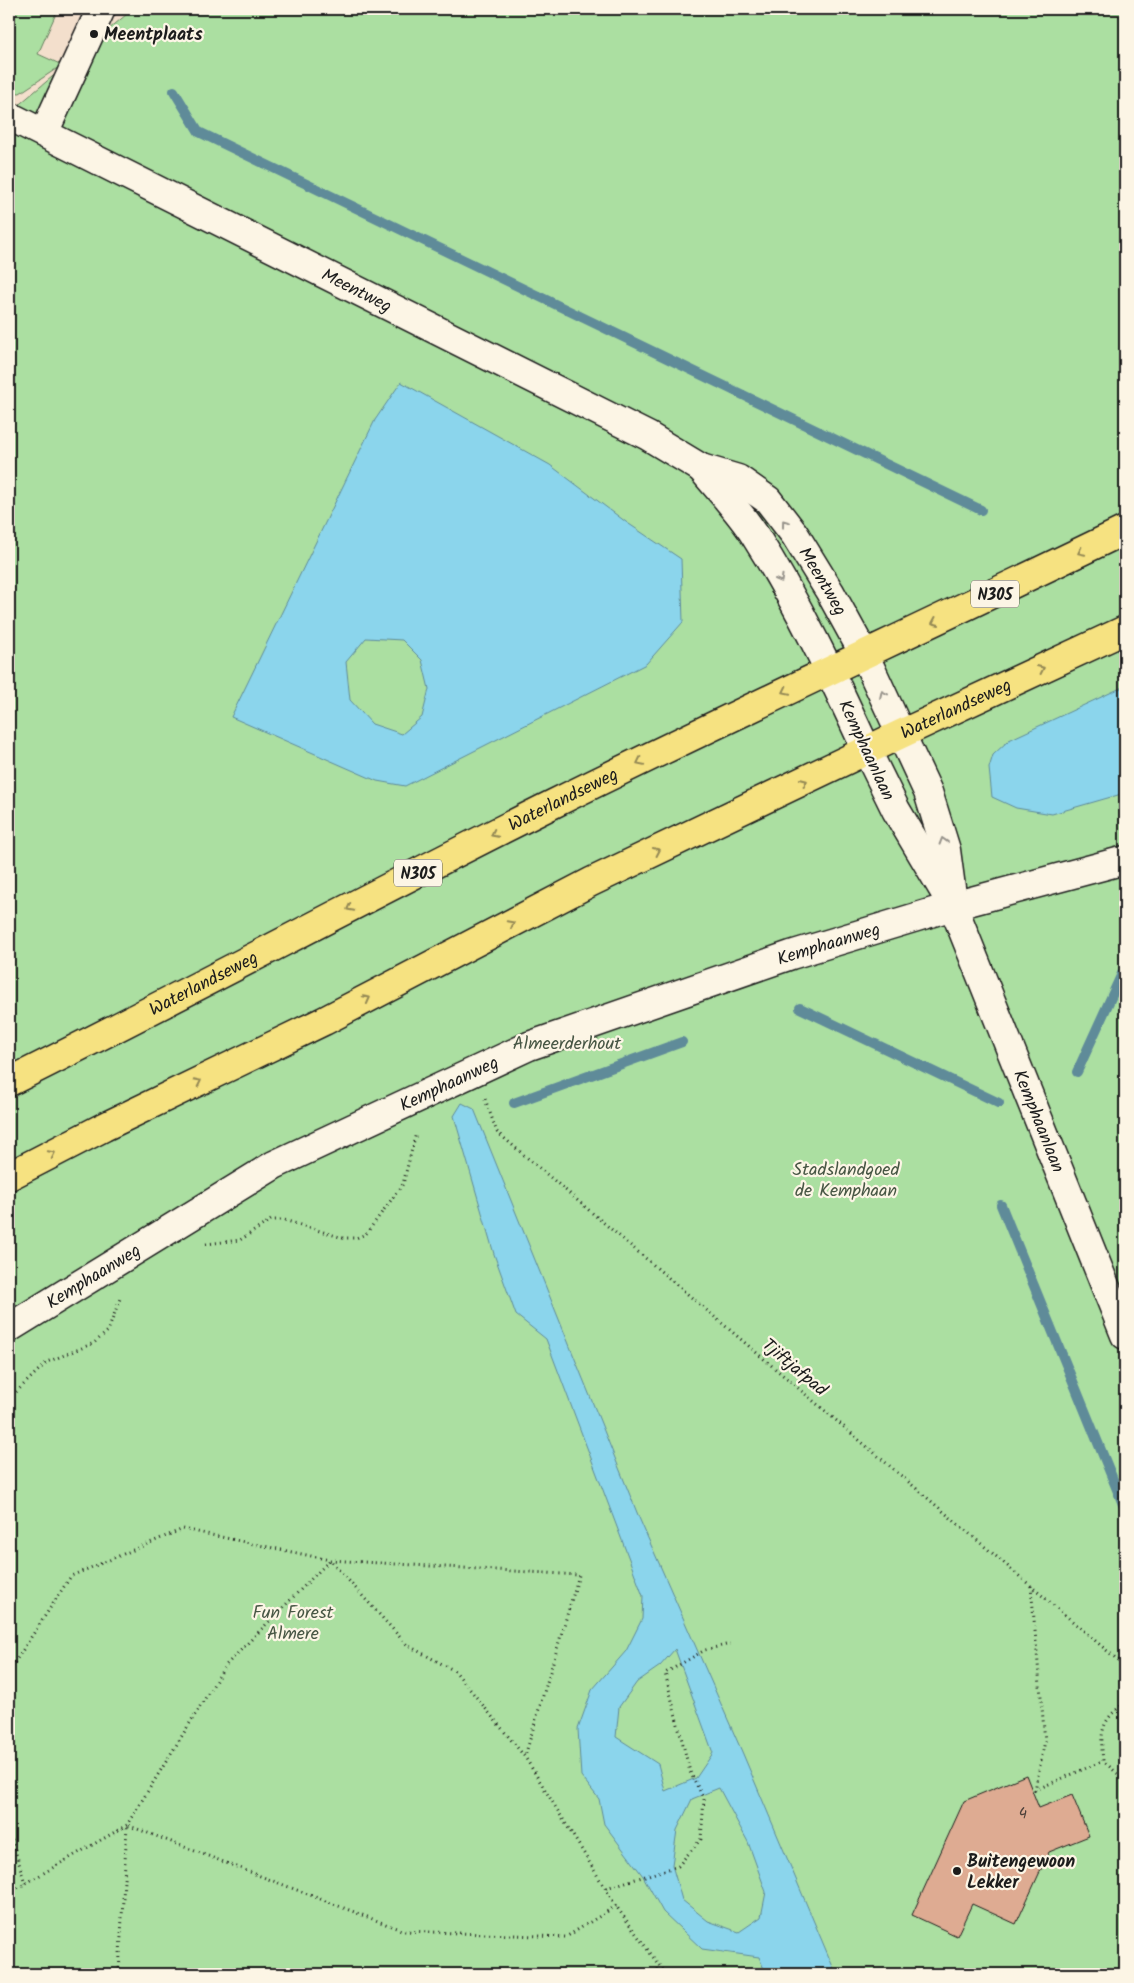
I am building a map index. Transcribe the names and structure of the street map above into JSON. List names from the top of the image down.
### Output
{
  "streets": {
    "main road": ["N305", "Waterlandseweg"],
    "street": ["Meentweg", "Kemphaanlaan", "Kemphaanweg"],
    "path": ["Tjiftjafpad"]
  },
  "crossings": [
    ["Meentweg", "Waterlandseweg"],
    ["Meentweg", "Kemphaanlaan"],
    ["Waterlandseweg", "Kemphaanlaan"],
    ["Kemphaanlaan", "Kemphaanweg"],
    ["Kemphaanweg", "Tjiftjafpad"]
  ],
  "parks": ["Almeerderhout", "Stadslandgoed de Kemphaan", "Fun Forest Almere"],
  "places": ["Meentplaats", "Buitengewoon Lekker"],
  "house_numbers": ["4"]
}
